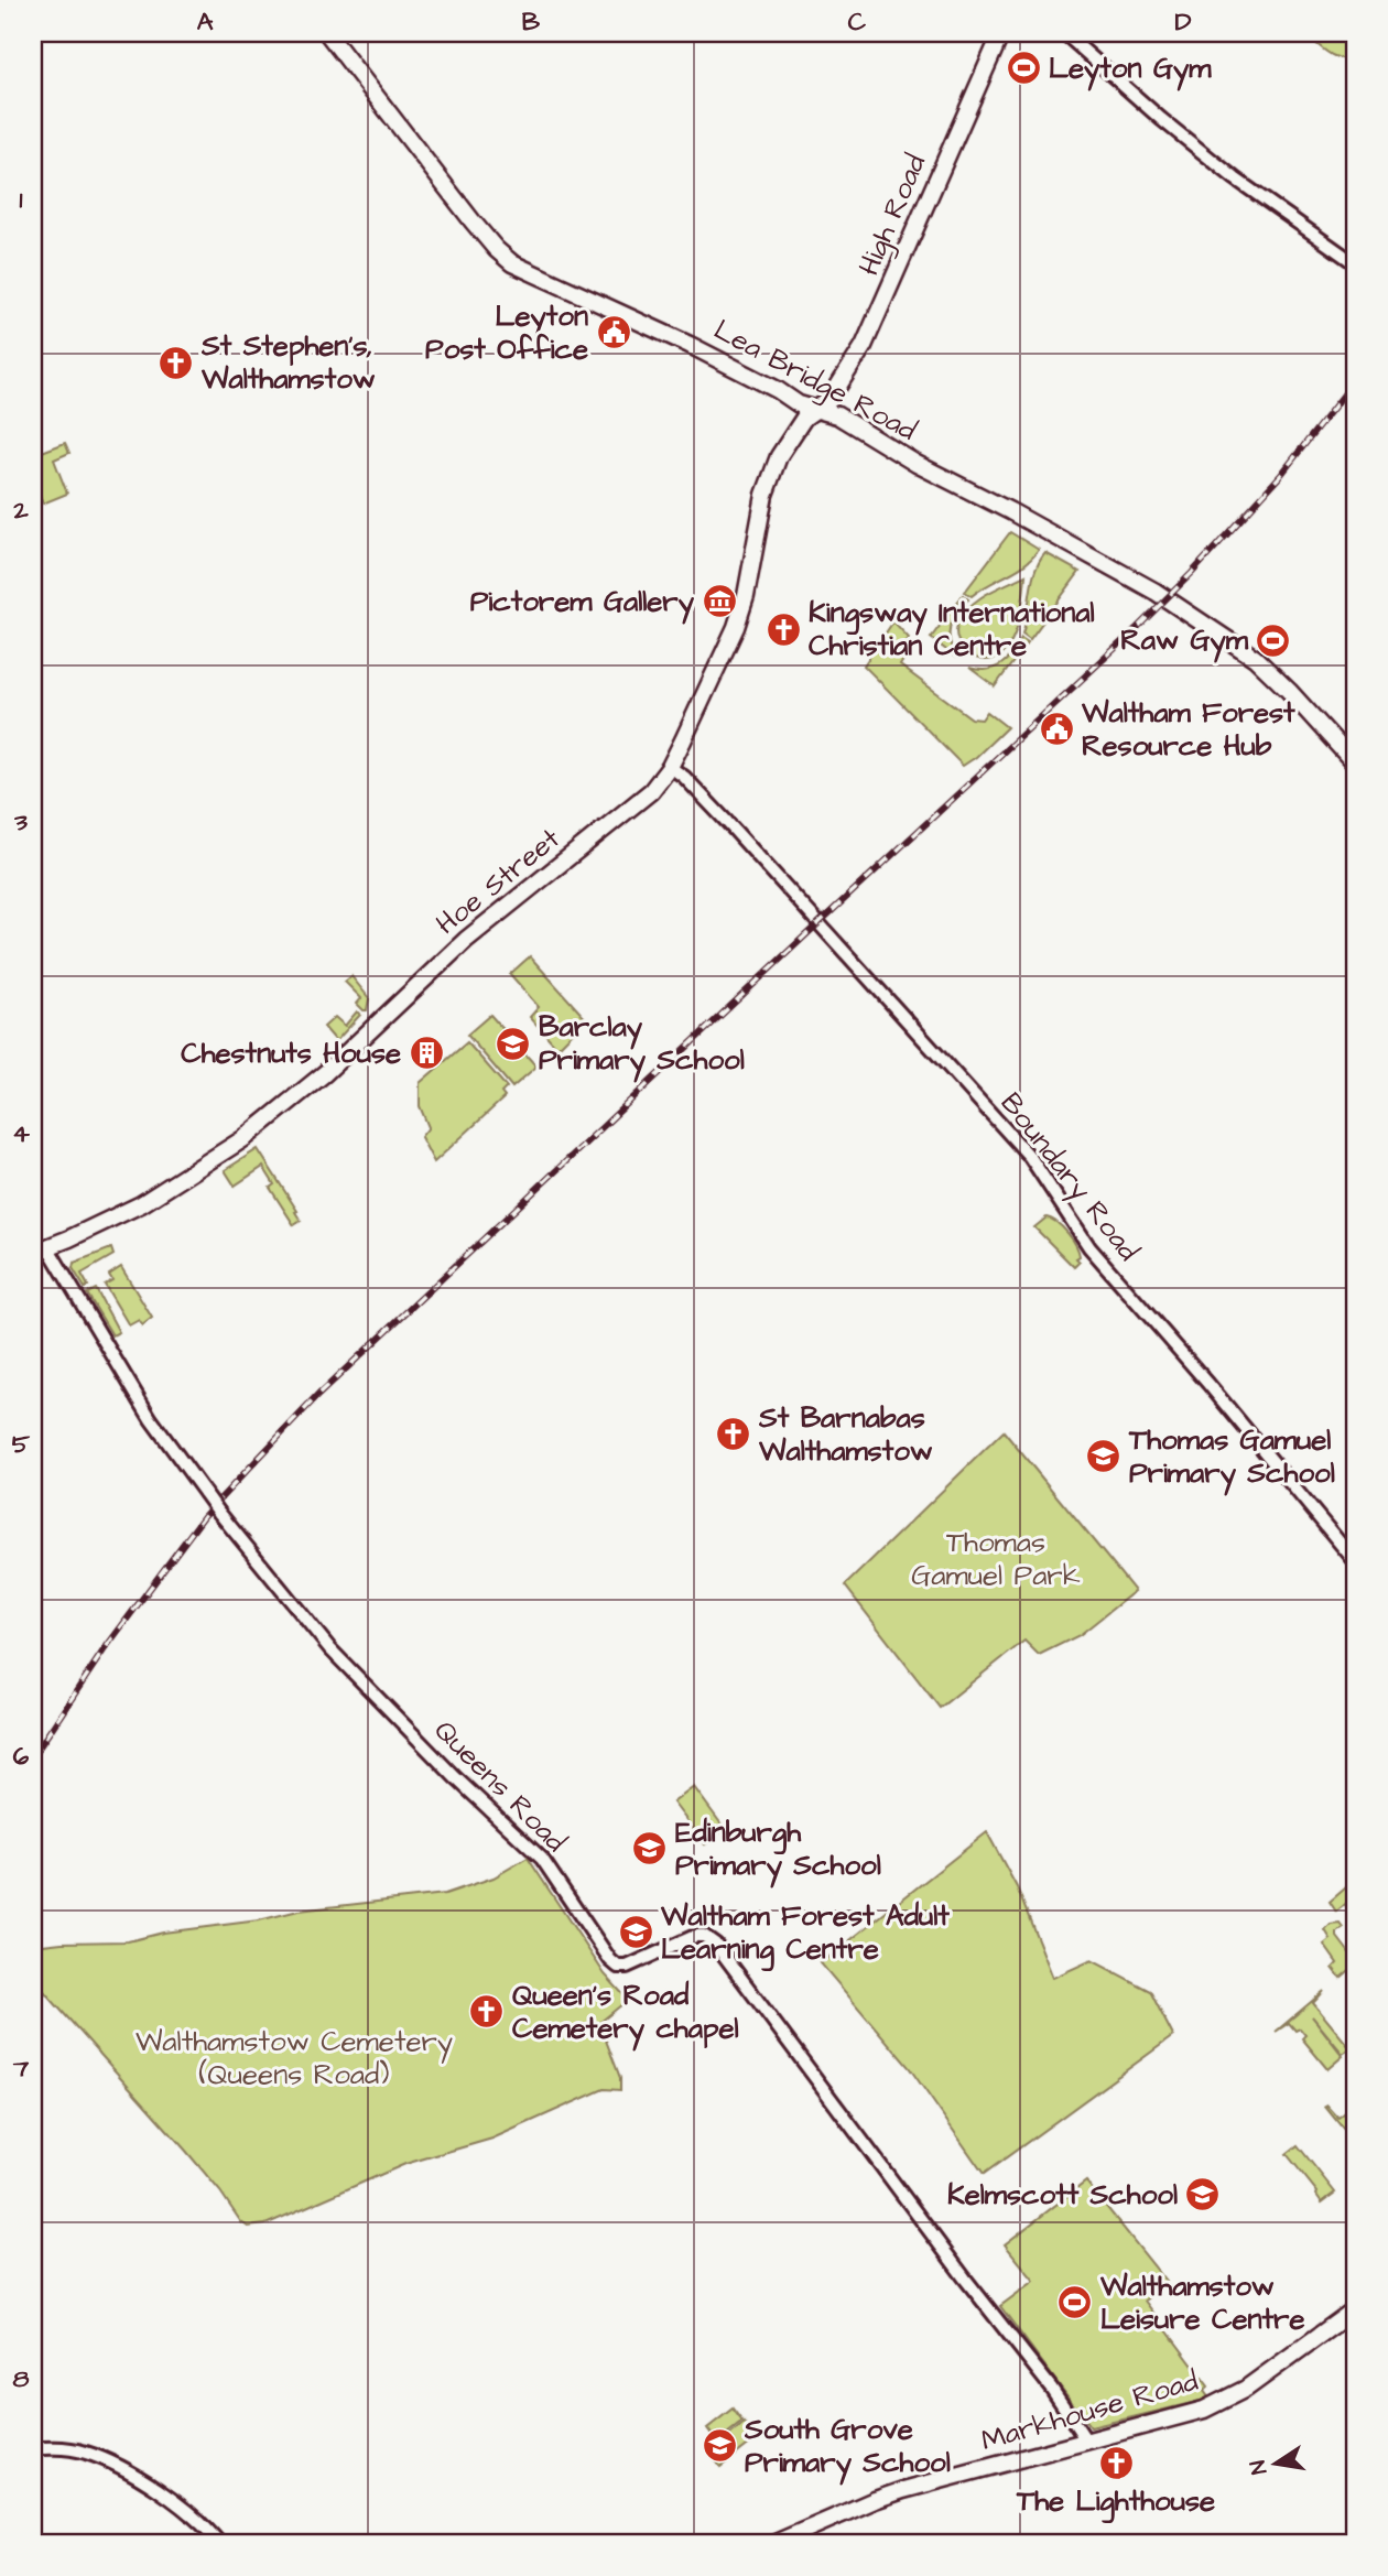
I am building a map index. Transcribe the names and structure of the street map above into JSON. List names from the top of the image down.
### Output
{
  "streets": {
    "main road": [
      "High Road",
      "Lea Bridge Road",
      "Hoe Street",
      "Markhouse Road"
    ],
    "street": ["Boundary Road", "Queens Road"]
  },
  "crossings": [
    ["High Road", "Lea Bridge Road"],
    ["High Road", "Hoe Street"],
    ["Lea Bridge Road", "Hoe Street"],
    ["Hoe Street", "Boundary Road"],
    ["Hoe Street", "Queens Road"],
    ["Queens Road", "Markhouse Road"]
  ],
  "parks": ["Thomas Gamuel Park", "Walthamstow Cemetery (Queens Road)"],
  "places": {
    "sports": ["Leyton Gym", "Raw Gym", "Walthamstow Leisure Centre"],
    "public building": ["Leyton Post Office", "Waltham Forest Resource Hub"],
    "church": [
      "St Stephen's, Walthamstow",
      "Kingsway International Christian Centre",
      "St Barnabas Walthamstow",
      "Queen's Road Cemetery chapel",
      "The Lighthouse"
    ],
    "museum": ["Pictorem Gallery"],
    "school or university": [
      "Barclay Primary School",
      "Thomas Gamuel Primary School",
      "Edinburgh Primary School",
      "Waltham Forest Adult Learning Centre",
      "Kelmscott School",
      "South Grove Primary School"
    ],
    "building": ["Chestnuts House"]
  },
  "north": "left",
  "grid": {
    "columns": [
      "A",
      "B",
      "C",
      "D"
    ],
    "rows": [
      "1",
      "2",
      "3",
      "4",
      "5",
      "6",
      "7",
      "8"
    ]
  }
}
